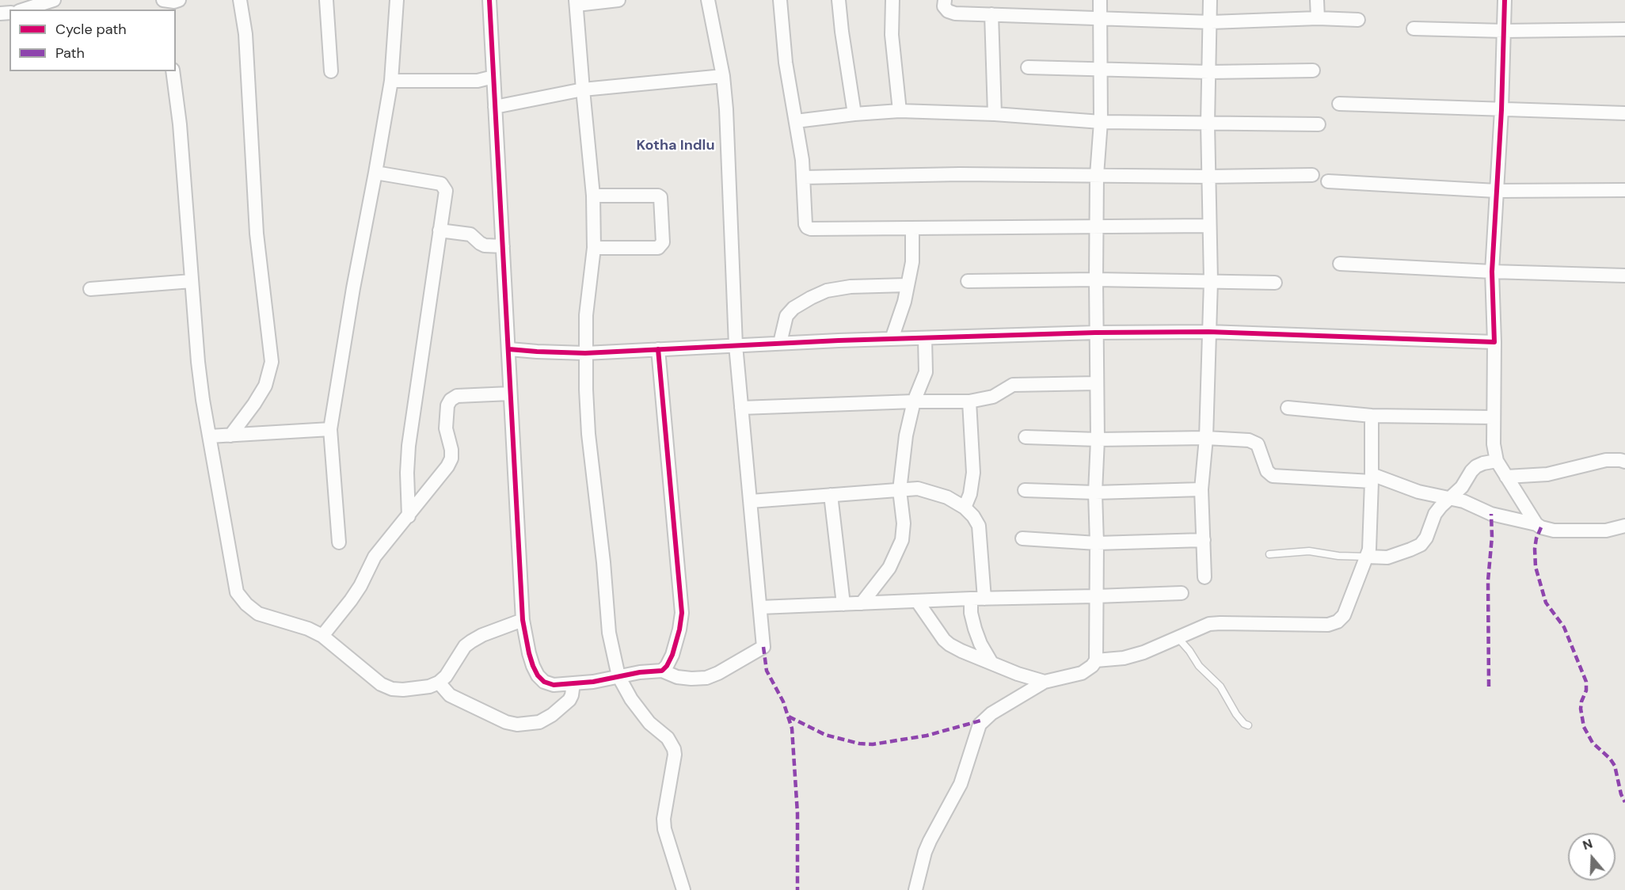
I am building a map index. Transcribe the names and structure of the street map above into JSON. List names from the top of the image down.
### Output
{
  "districts": ["Kotha Indlu"],
  "legend": ["Cycle path", "Path"],
  "north": "top"
}
